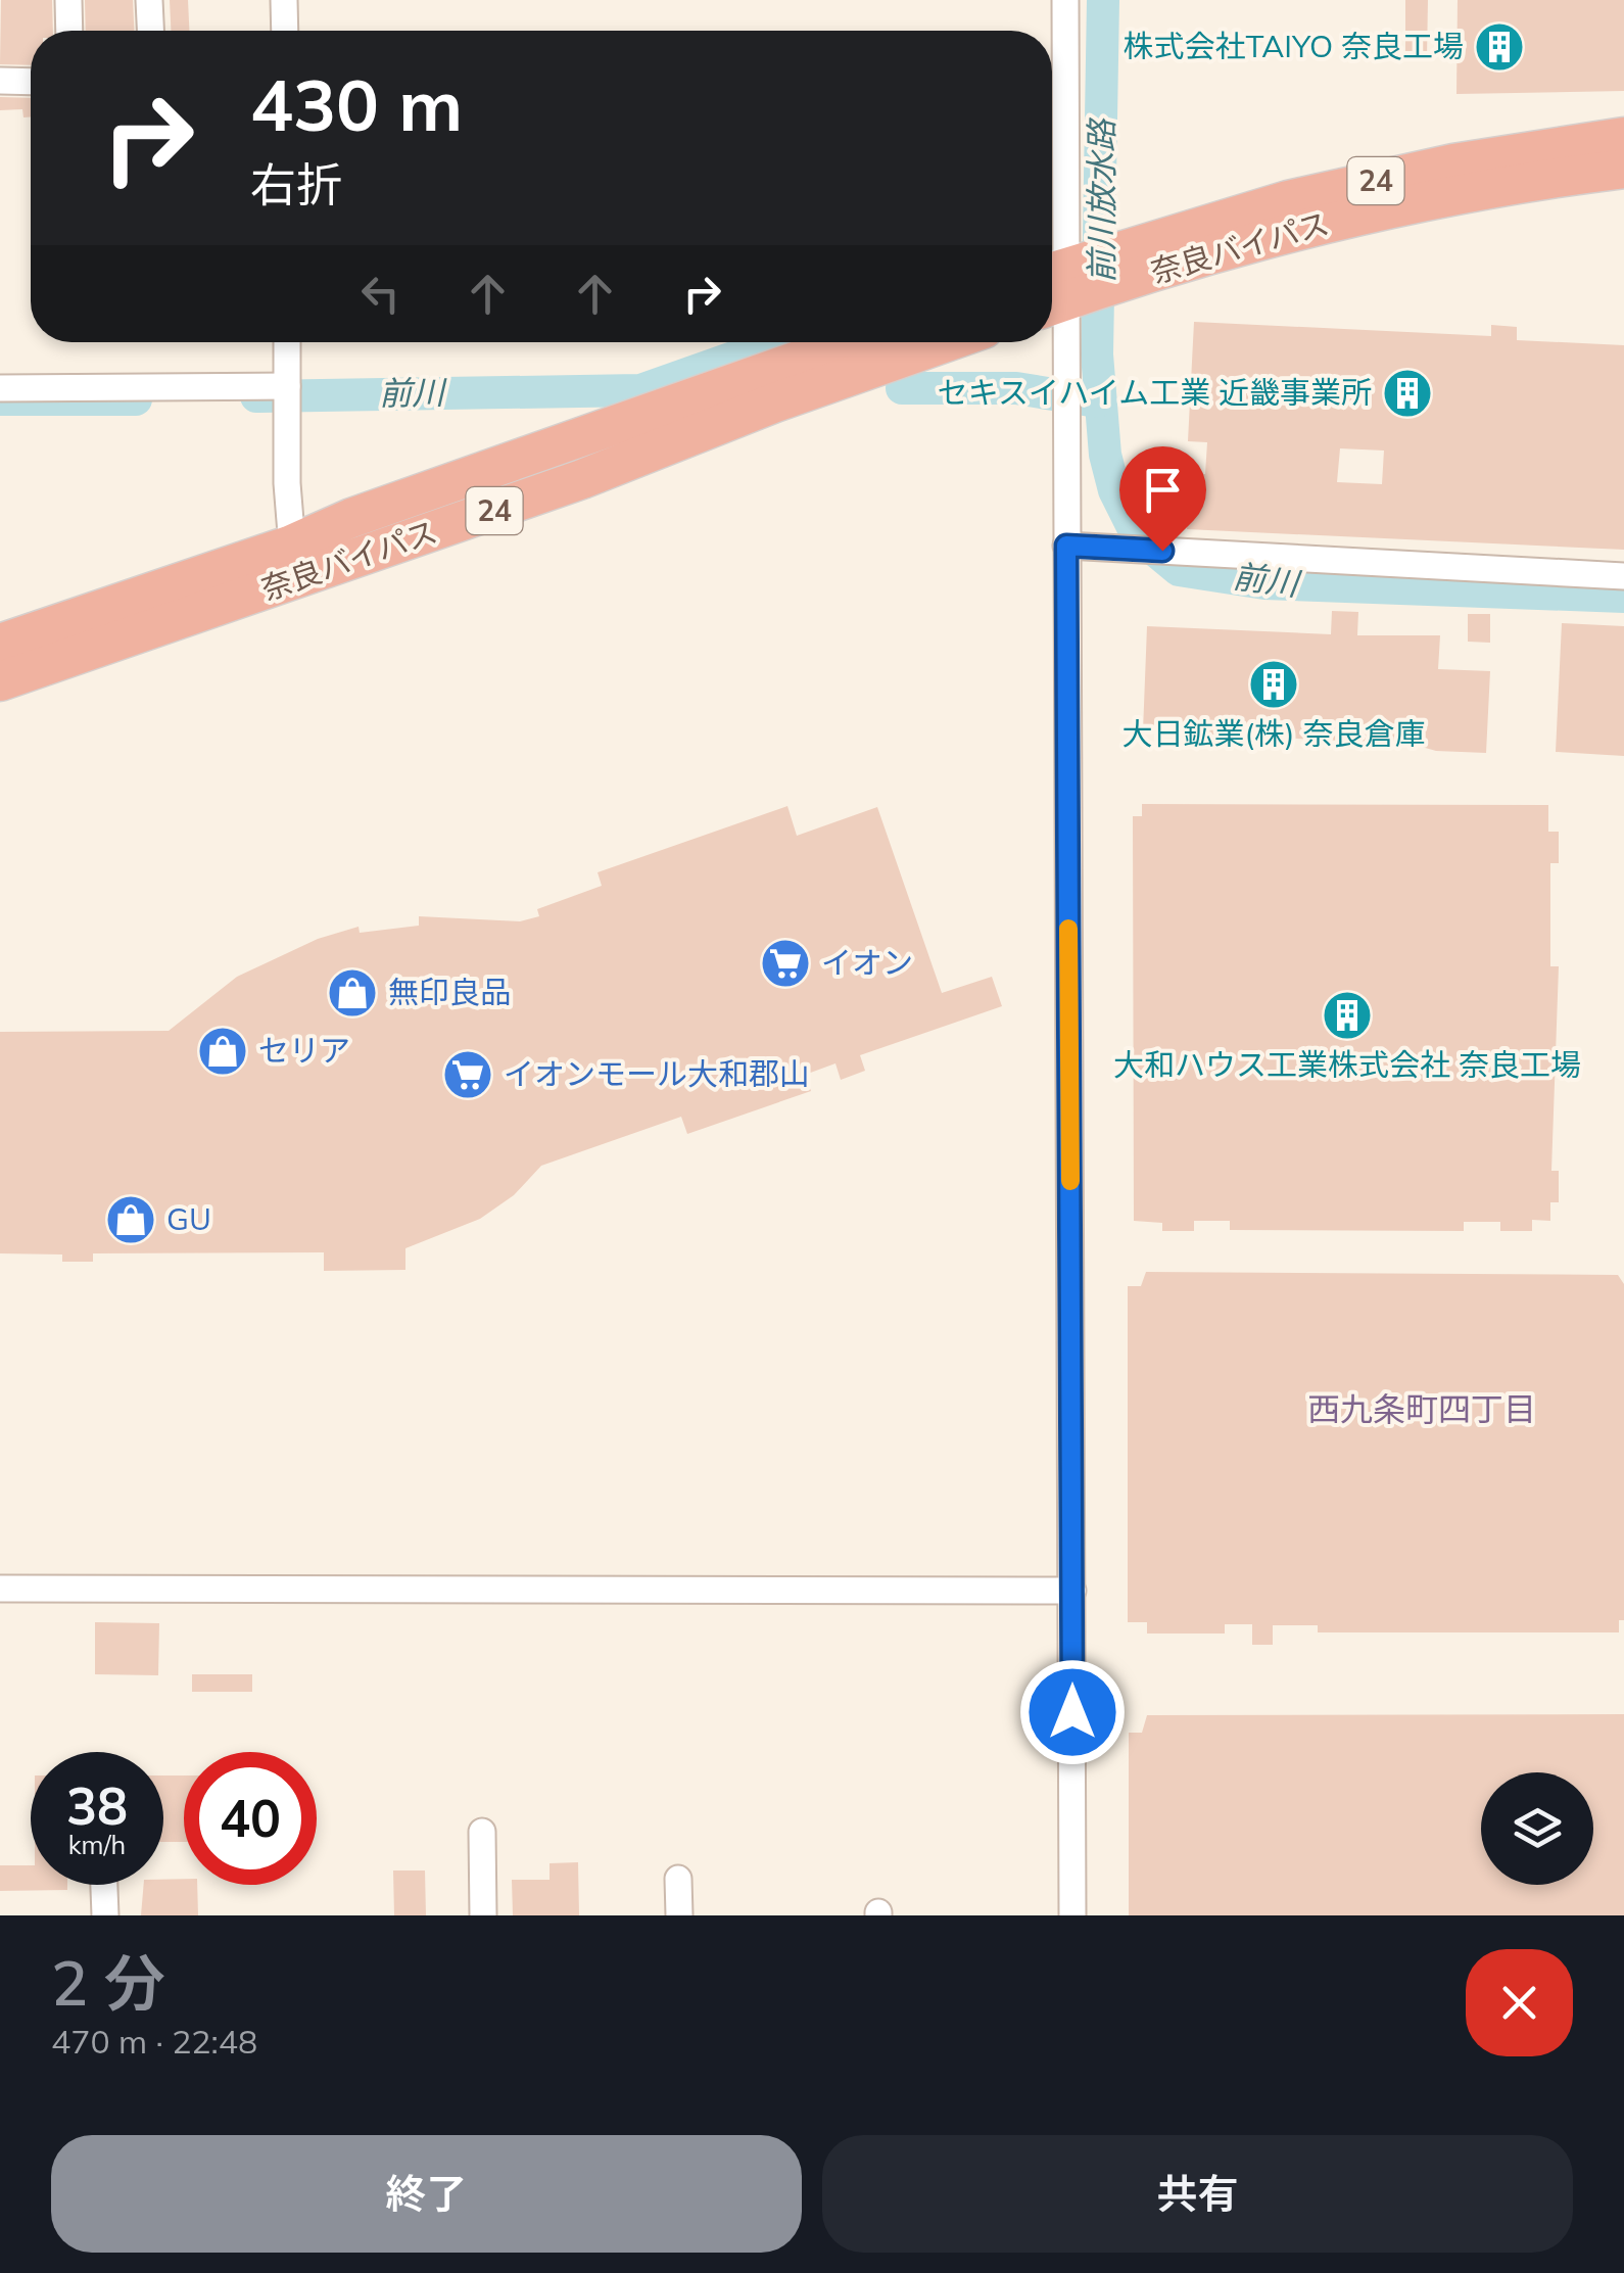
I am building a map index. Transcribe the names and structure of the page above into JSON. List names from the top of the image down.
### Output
{
  "streets": {
    "highway": ["24", "奈良バイパス"]
  },
  "districts": ["西九条町四丁目"],
  "water": ["前川放水路", "前川"],
  "places": {
    "building": [
      "株式会社TAIYO 奈良工場",
      "セキスイハイム工業 近畿事業所",
      "大日鉱業(株) 奈良倉庫",
      "大和ハウス工業株式会社 奈良工場"
    ],
    "supermarket": ["イオン", "イオンモール大和郡山"],
    "shop": ["無印良品", "セリア", "GU"]
  },
  "page": {
    "turn": ["430 m", "右折"],
    "speed": "38 km/h",
    "limit": "40",
    "heading": ["2 分", "470 m · 22:48"],
    "buttons": ["終了", "共有"]
  }
}
